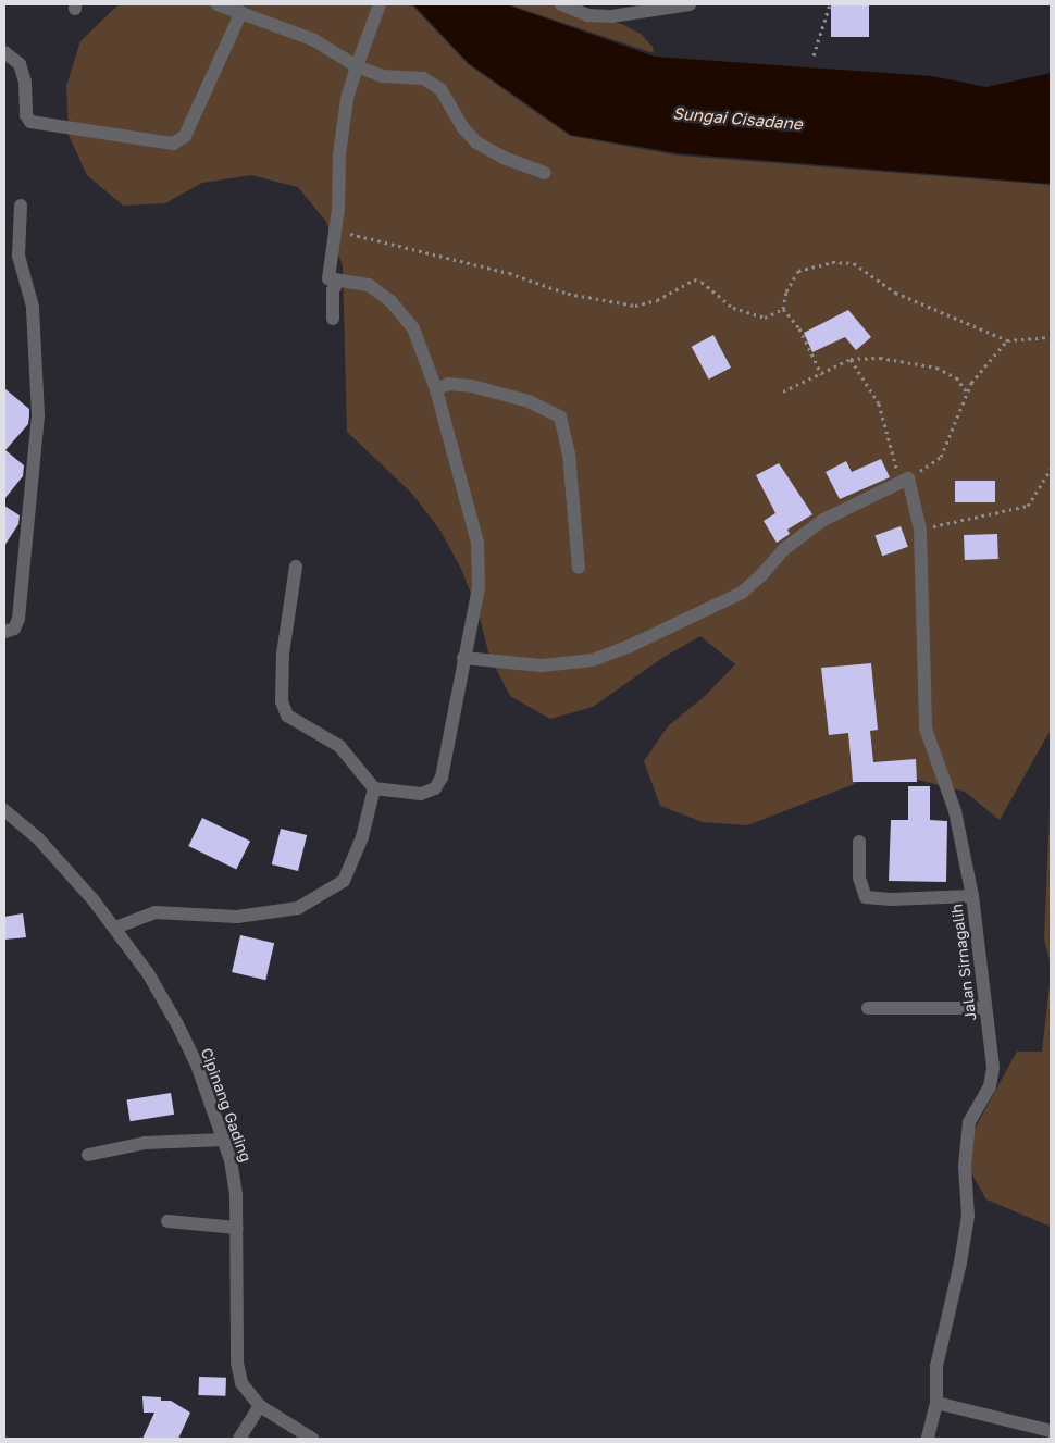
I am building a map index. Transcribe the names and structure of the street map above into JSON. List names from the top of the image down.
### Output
{
  "streets": {
    "street": ["Jalan Sirnagalih", "Cipinang Gading"]
  },
  "water": ["Sungai Cisadane"]
}
